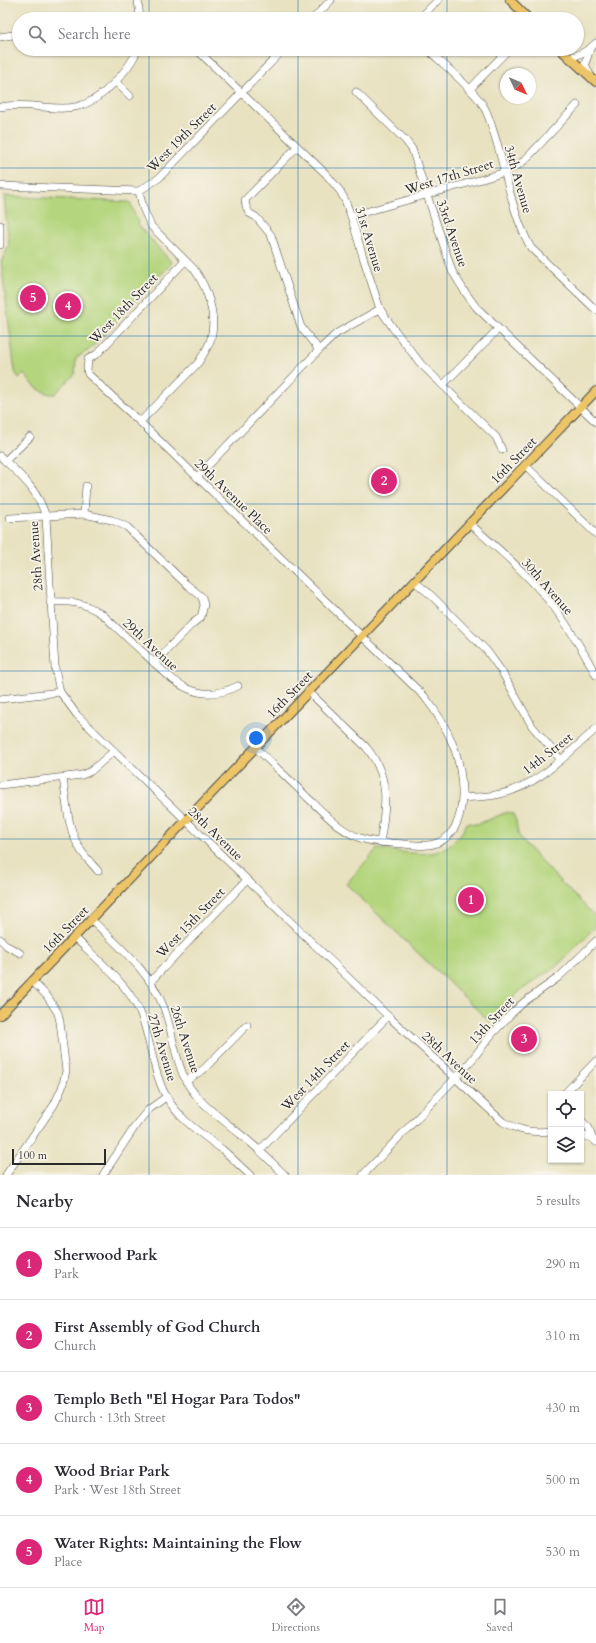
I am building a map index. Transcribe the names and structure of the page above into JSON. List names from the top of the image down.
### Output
{
  "streets": {
    "main road": ["16th Street"],
    "street": [
      "West 19th Street",
      "West 17th Street",
      "34th Avenue",
      "33rd Avenue",
      "31st Avenue",
      "West 18th Street",
      "29th Avenue Place",
      "28th Avenue",
      "30th Avenue",
      "29th Avenue",
      "14th Street",
      "West 15th Street",
      "13th Street",
      "26th Avenue",
      "27th Avenue",
      "West 14th Street"
    ]
  },
  "crossings": [
    ["West 19th Street", "31st Avenue"],
    ["West 17th Street", "34th Avenue"],
    ["West 17th Street", "33rd Avenue"],
    ["West 17th Street", "31st Avenue"],
    ["33rd Avenue", "16th Street"],
    ["West 18th Street", "29th Avenue Place"],
    ["16th Street", "29th Avenue Place"],
    ["16th Street", "28th Avenue"],
    ["16th Street", "30th Avenue"],
    ["16th Street", "26th Avenue"],
    ["16th Street", "27th Avenue"],
    ["28th Avenue", "29th Avenue"],
    ["28th Avenue", "West 15th Street"],
    ["28th Avenue", "13th Street"],
    ["28th Avenue", "West 14th Street"],
    ["West 15th Street", "26th Avenue"],
    ["26th Avenue", "West 14th Street"]
  ],
  "scale_bar": "100 m",
  "north": "bottom right",
  "page": {
    "search": "Search here",
    "pins": [
      "5",
      "4",
      "2",
      "1",
      "3"
    ],
    "scale": "100 m",
    "heading": ["Nearby", "5 results"],
    "list": [
      {
        "mark": "1",
        "name": "Sherwood Park",
        "note": "Park",
        "value": "290 m"
      },
      {
        "mark": "2",
        "name": "First Assembly of God Church",
        "note": "Church",
        "value": "310 m"
      },
      {
        "mark": "3",
        "name": "Templo Beth \"El Hogar Para Todos\"",
        "note": "Church · 13th Street",
        "value": "430 m"
      },
      {
        "mark": "4",
        "name": "Wood Briar Park",
        "note": "Park · West 18th Street",
        "value": "500 m"
      },
      {
        "mark": "5",
        "name": "Water Rights: Maintaining the Flow",
        "note": "Place",
        "value": "530 m"
      }
    ],
    "nav": ["Map", "Directions", "Saved"]
  }
}
